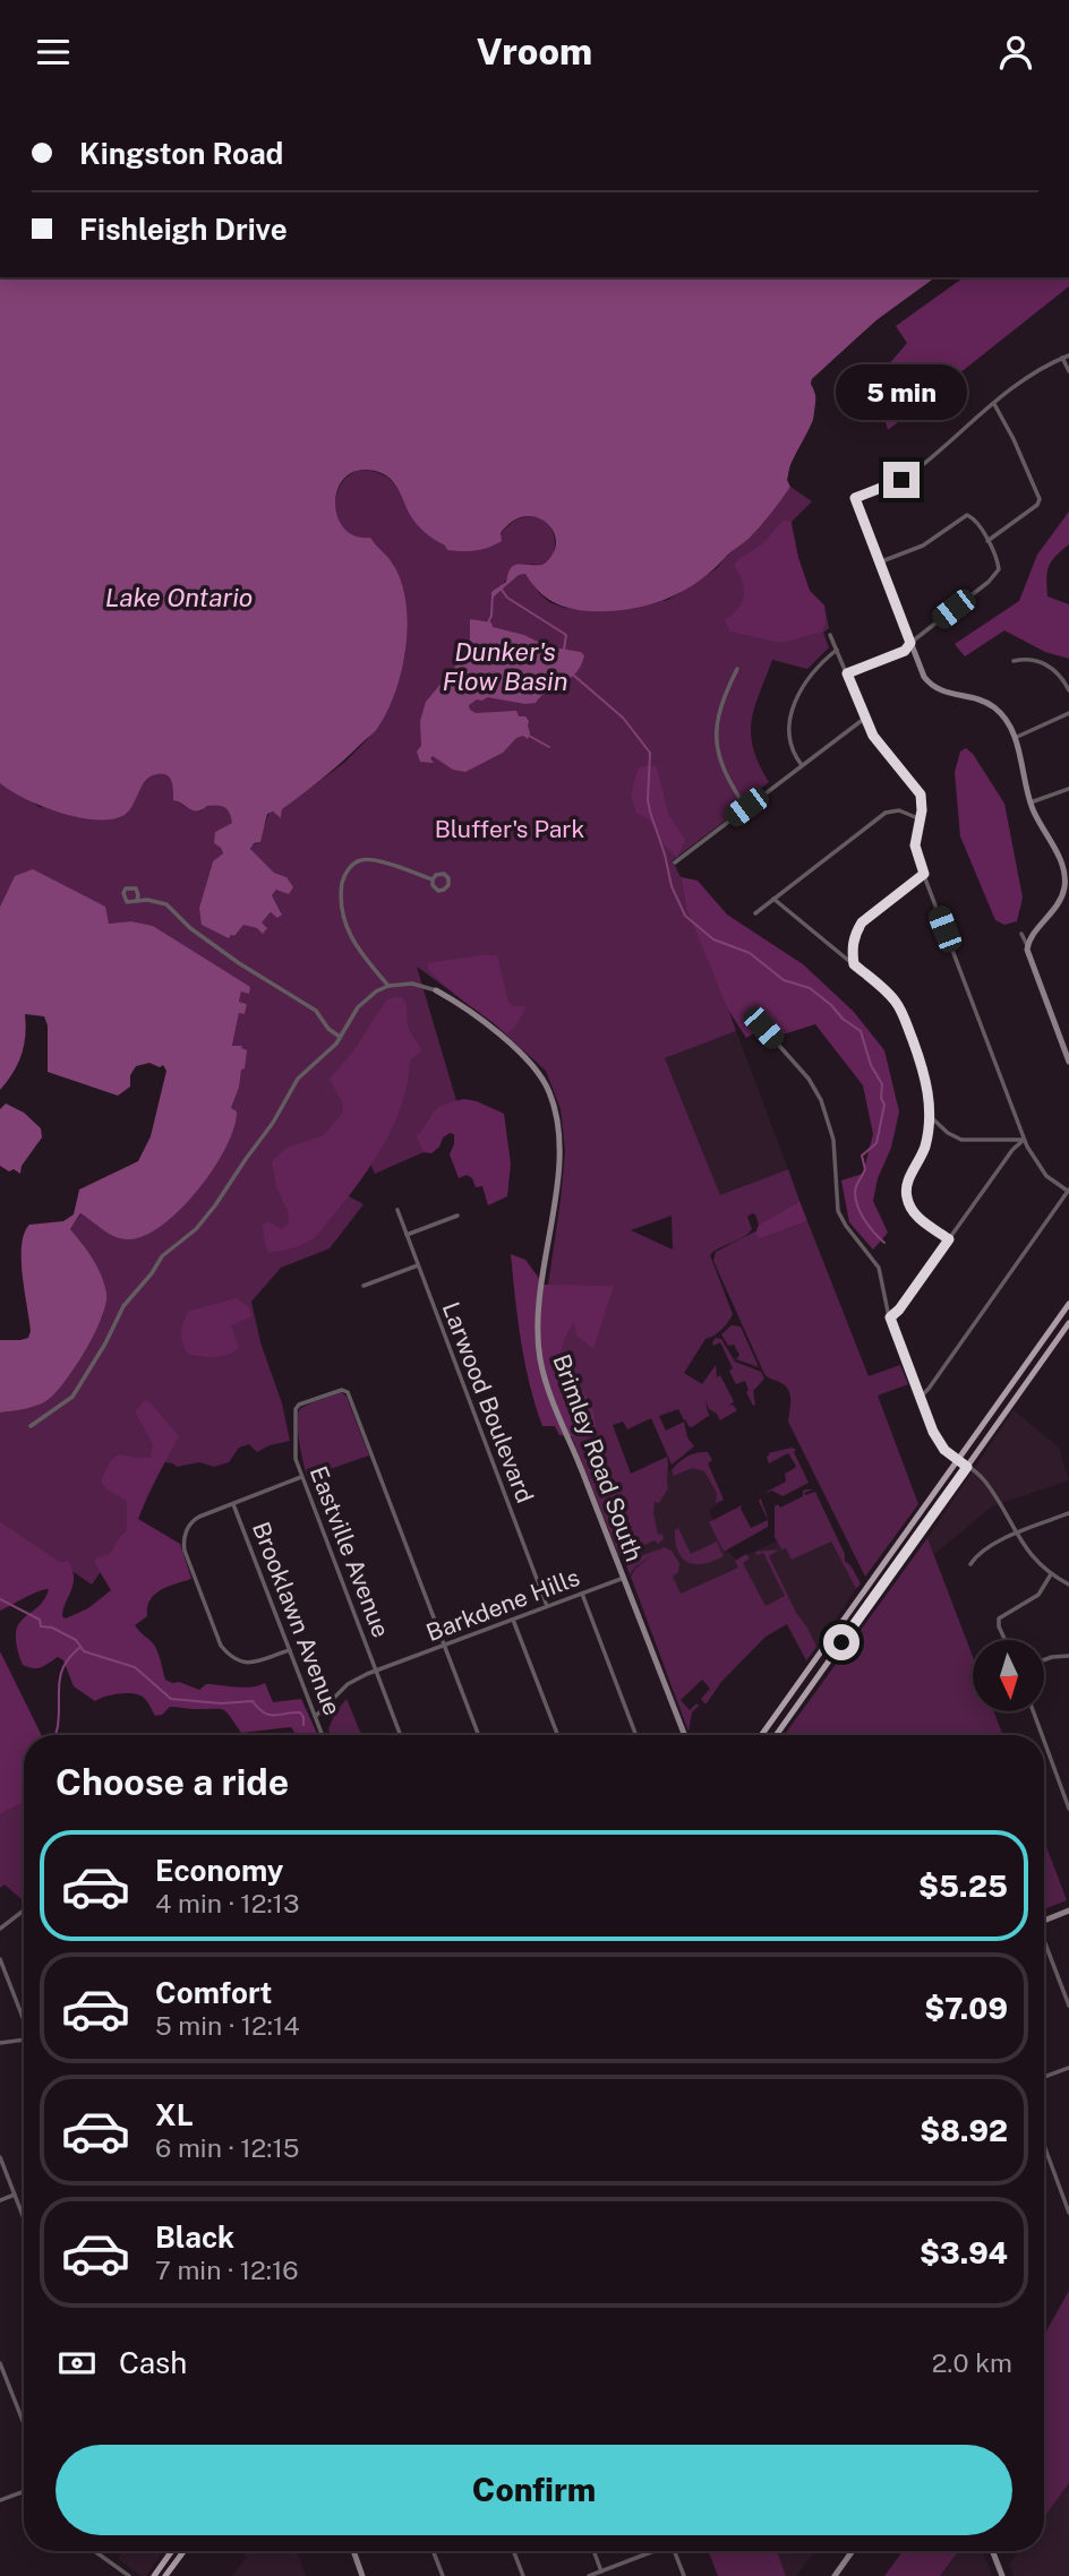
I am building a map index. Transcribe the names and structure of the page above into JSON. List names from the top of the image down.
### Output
{
  "streets": {
    "street": [
      "Larwood Boulevard",
      "Brimley Road South",
      "Eastville Avenue",
      "Barkdene Hills",
      "Brooklawn Avenue"
    ]
  },
  "crossings": [
    ["Larwood Boulevard", "Barkdene Hills"],
    ["Brimley Road South", "Barkdene Hills"],
    ["Eastville Avenue", "Barkdene Hills"],
    ["Barkdene Hills", "Brooklawn Avenue"]
  ],
  "water": ["Lake Ontario", "Dunker's Flow Basin"],
  "parks": ["Bluffer's Park"],
  "north": "bottom",
  "page": {
    "header": "Vroom",
    "banner": ["Kingston Road", "Fishleigh Drive"],
    "bubble": "5 min",
    "heading": "Choose a ride",
    "list": [
      {
        "name": "Economy",
        "note": "4 min · 12:13",
        "value": "$5.25"
      },
      {
        "name": "Comfort",
        "note": "5 min · 12:14",
        "value": "$7.09"
      },
      {
        "name": "XL",
        "note": "6 min · 12:15",
        "value": "$8.92"
      },
      {
        "name": "Black",
        "note": "7 min · 12:16",
        "value": "$3.94"
      }
    ],
    "pay": ["Cash", "2.0 km"],
    "buttons": "Confirm"
  }
}
